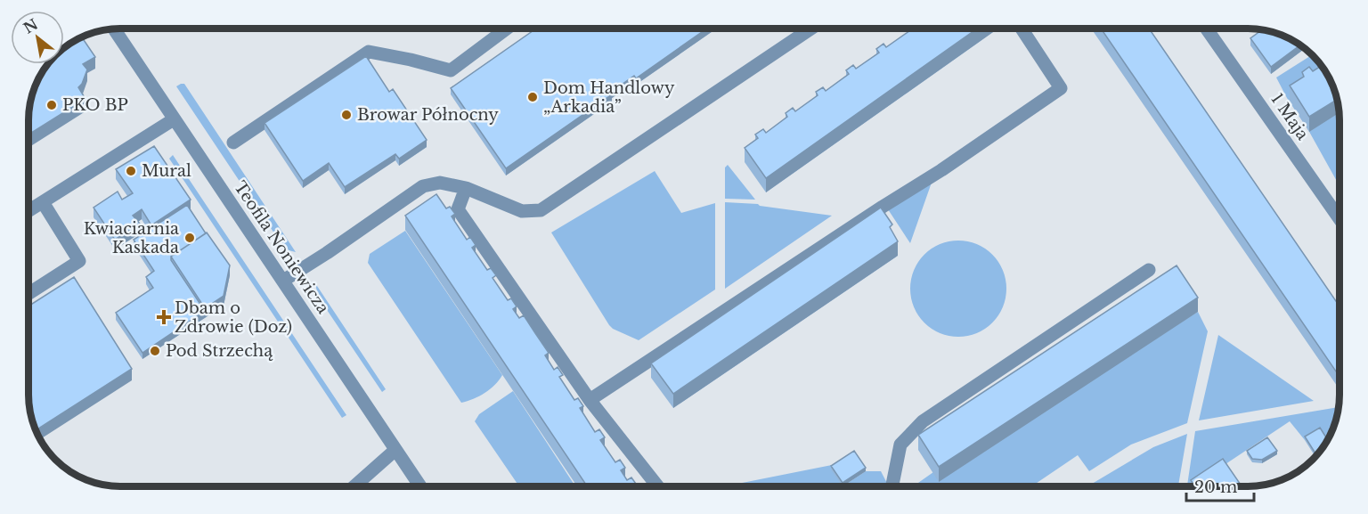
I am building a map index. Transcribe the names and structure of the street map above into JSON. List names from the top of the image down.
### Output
{
  "streets": {
    "street": ["1 Maja", "Teofila Noniewicza"]
  },
  "places": {
    "other": [
      "Dom Handlowy „Arkadia”",
      "PKO BP",
      "Browar Północny",
      "Mural",
      "Kwiaciarnia Kaskada",
      "Pod Strzechą"
    ],
    "health": ["Dbam o Zdrowie (Doz)"]
  },
  "scale_bar": "20 m",
  "north": "top left"
}
